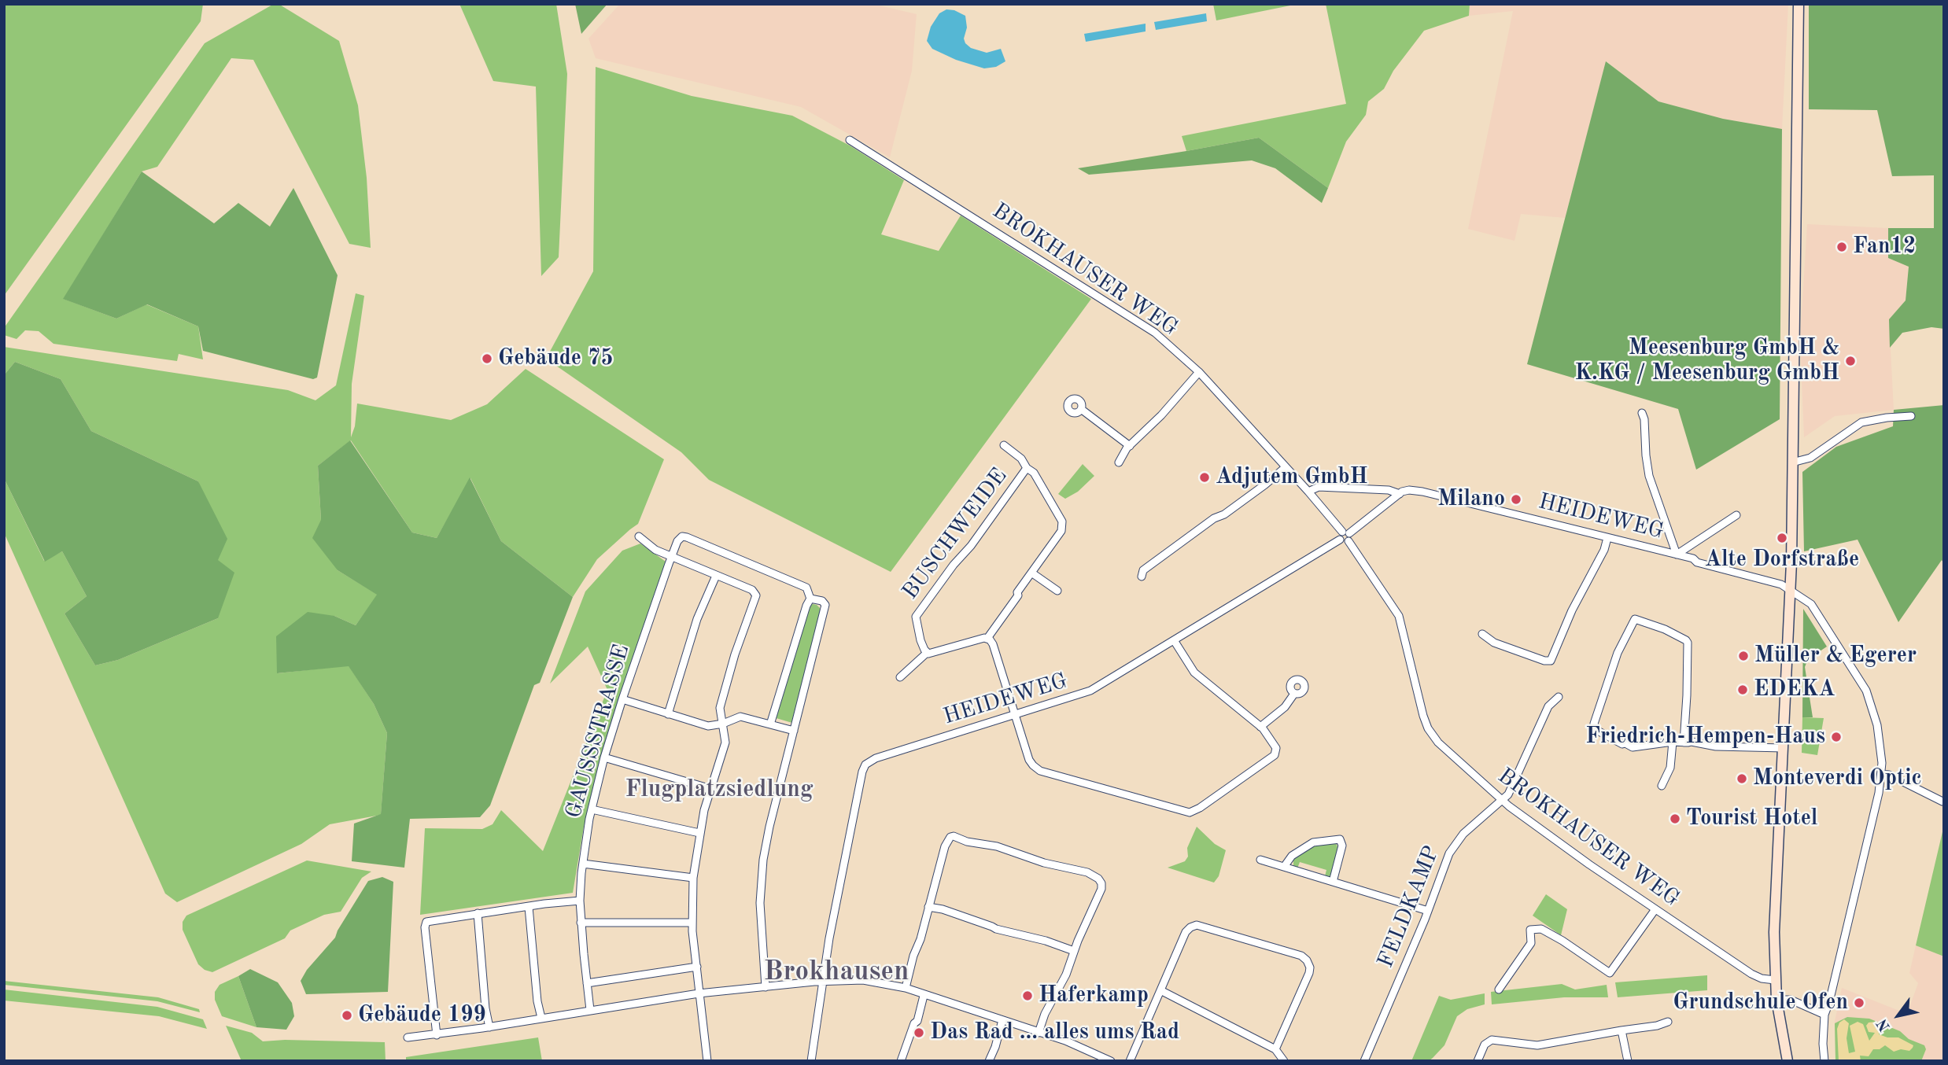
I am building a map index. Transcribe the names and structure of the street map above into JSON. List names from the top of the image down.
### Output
{
  "streets": {
    "street": [
      "BROKHAUSER WEG",
      "HEIDEWEG",
      "BUSCHWEIDE",
      "GAUSSSTRASSE",
      "FELDKAMP"
    ]
  },
  "crossings": [
    ["BROKHAUSER WEG", "HEIDEWEG"],
    ["BROKHAUSER WEG", "FELDKAMP"]
  ],
  "districts": ["Flugplatzsiedlung", "Brokhausen"],
  "places": [
    "Fan12",
    "Gebäude 75",
    "Meesenburg GmbH & K.KG / Meesenburg GmbH",
    "Adjutem GmbH",
    "Milano",
    "Alte Dorfstraße",
    "Müller & Egerer",
    "EDEKA",
    "Friedrich-Hempen-Haus",
    "Monteverdi Optic",
    "Tourist Hotel",
    "Haferkamp",
    "Grundschule Ofen",
    "Gebäude 199",
    "Das Rad ... alles ums Rad"
  ],
  "north": "bottom left"
}
